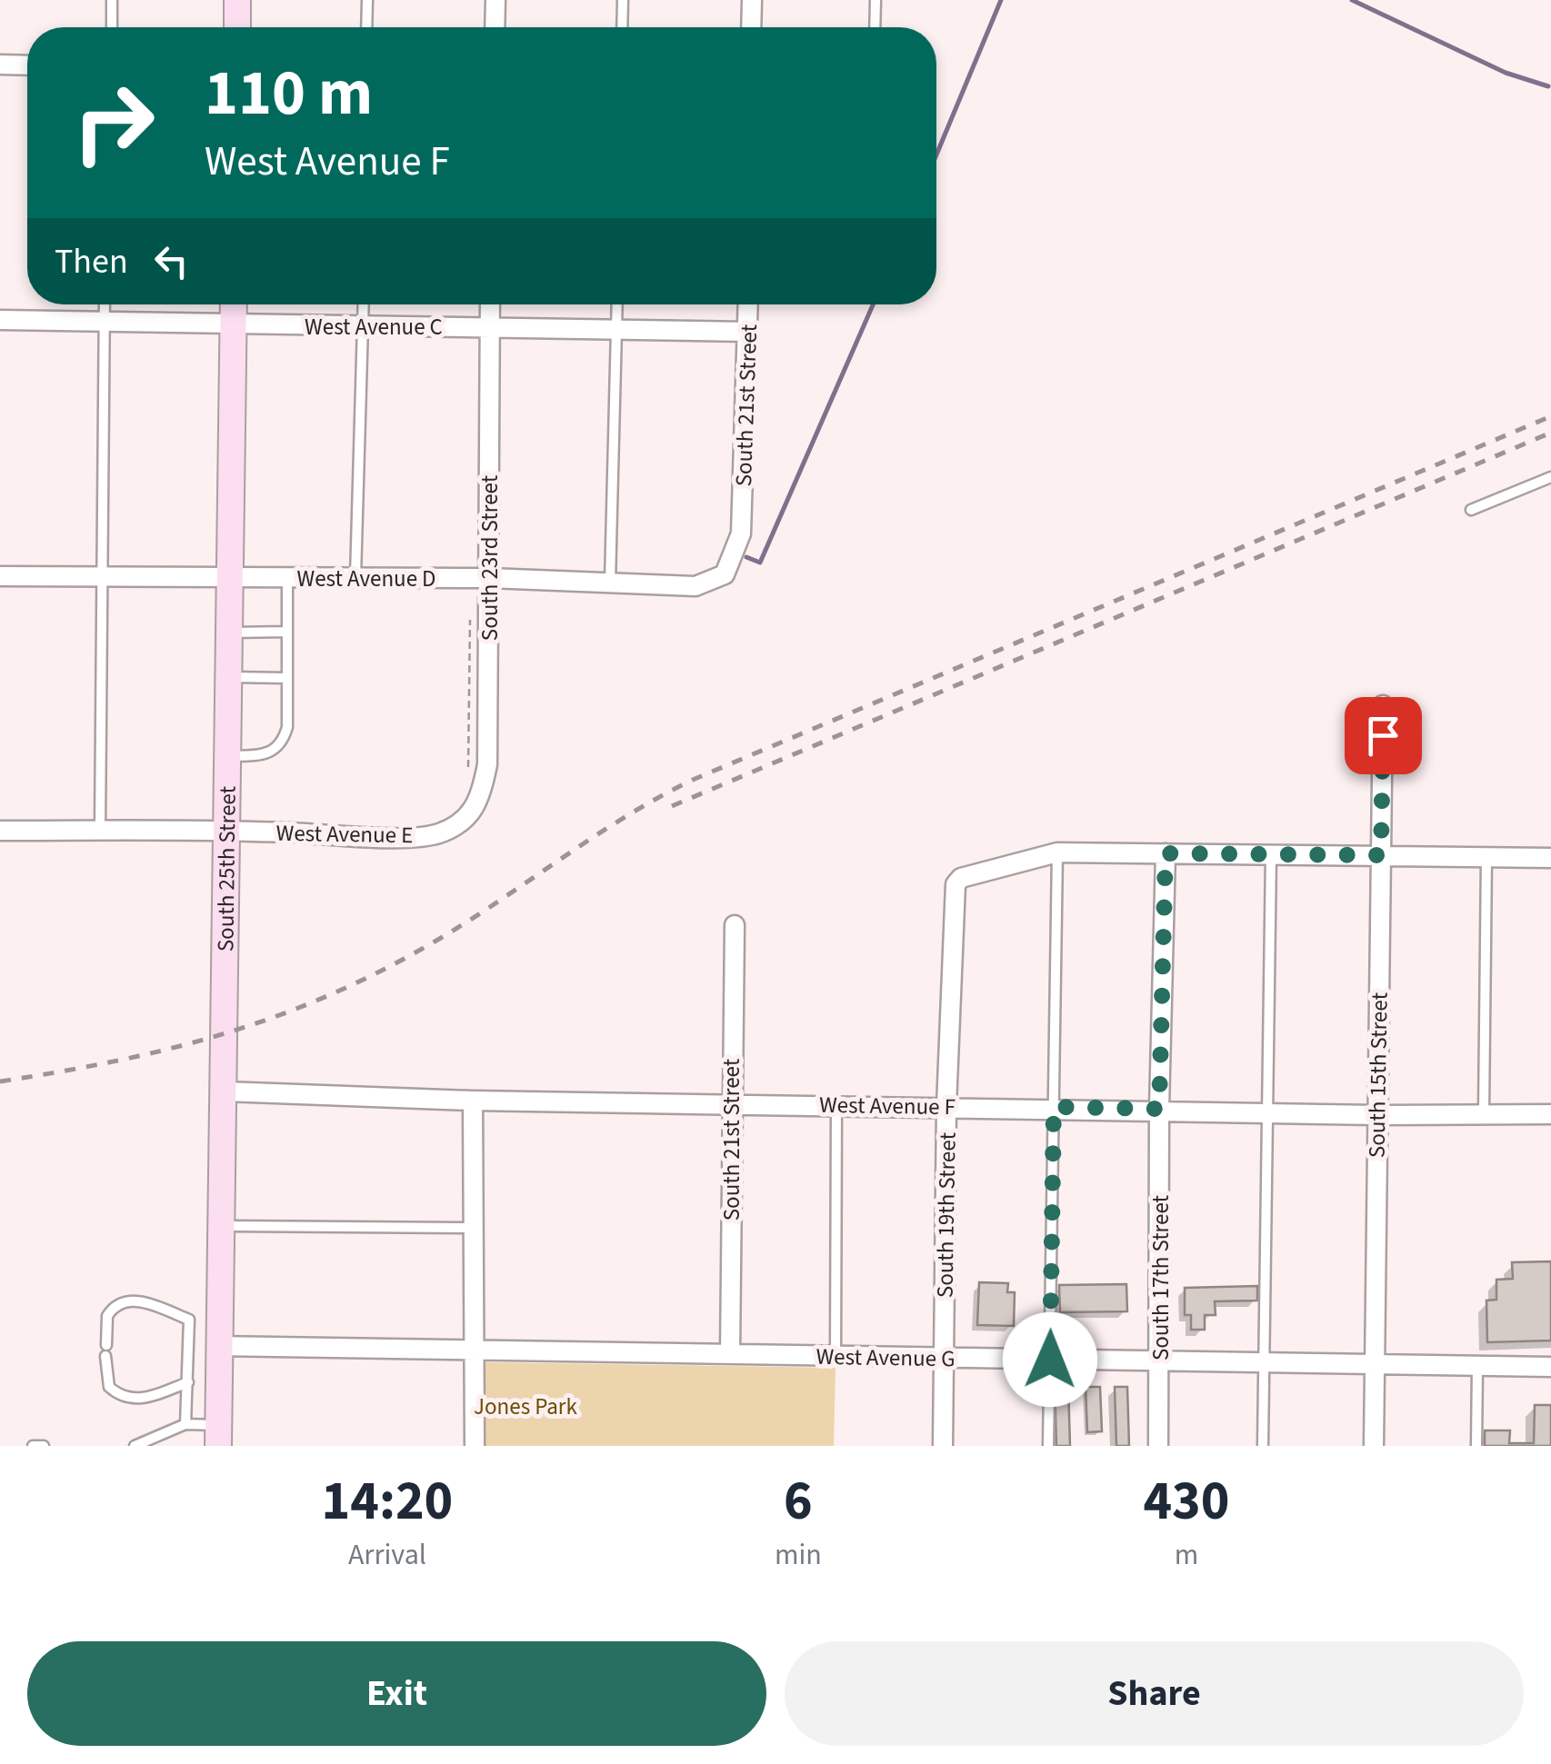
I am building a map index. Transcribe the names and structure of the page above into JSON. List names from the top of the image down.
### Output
{
  "streets": {
    "street": [
      "West Avenue C",
      "South 21st Street",
      "South 23rd Street",
      "West Avenue D",
      "West Avenue E",
      "South 25th Street",
      "South 15th Street",
      "West Avenue F",
      "South 19th Street",
      "South 17th Street",
      "West Avenue G"
    ]
  },
  "crossings": [
    ["West Avenue C", "South 21st Street"],
    ["West Avenue C", "South 23rd Street"],
    ["West Avenue C", "South 25th Street"],
    ["South 21st Street", "West Avenue D"],
    ["South 21st Street", "West Avenue F"],
    ["South 21st Street", "West Avenue G"],
    ["South 23rd Street", "West Avenue D"],
    ["South 23rd Street", "West Avenue E"],
    ["West Avenue D", "South 25th Street"],
    ["West Avenue E", "South 25th Street"],
    ["South 25th Street", "West Avenue F"],
    ["South 25th Street", "West Avenue G"],
    ["South 15th Street", "West Avenue F"],
    ["South 15th Street", "West Avenue G"],
    ["West Avenue F", "South 19th Street"],
    ["West Avenue F", "South 17th Street"],
    ["South 19th Street", "West Avenue G"],
    ["South 17th Street", "West Avenue G"]
  ],
  "parks": ["Jones Park"],
  "page": {
    "turn": ["110 m", "West Avenue F"],
    "then": "Then",
    "eta": [
      "14:20",
      "Arrival",
      "6",
      "min",
      "430",
      "m"
    ],
    "buttons": ["Exit", "Share"]
  }
}
